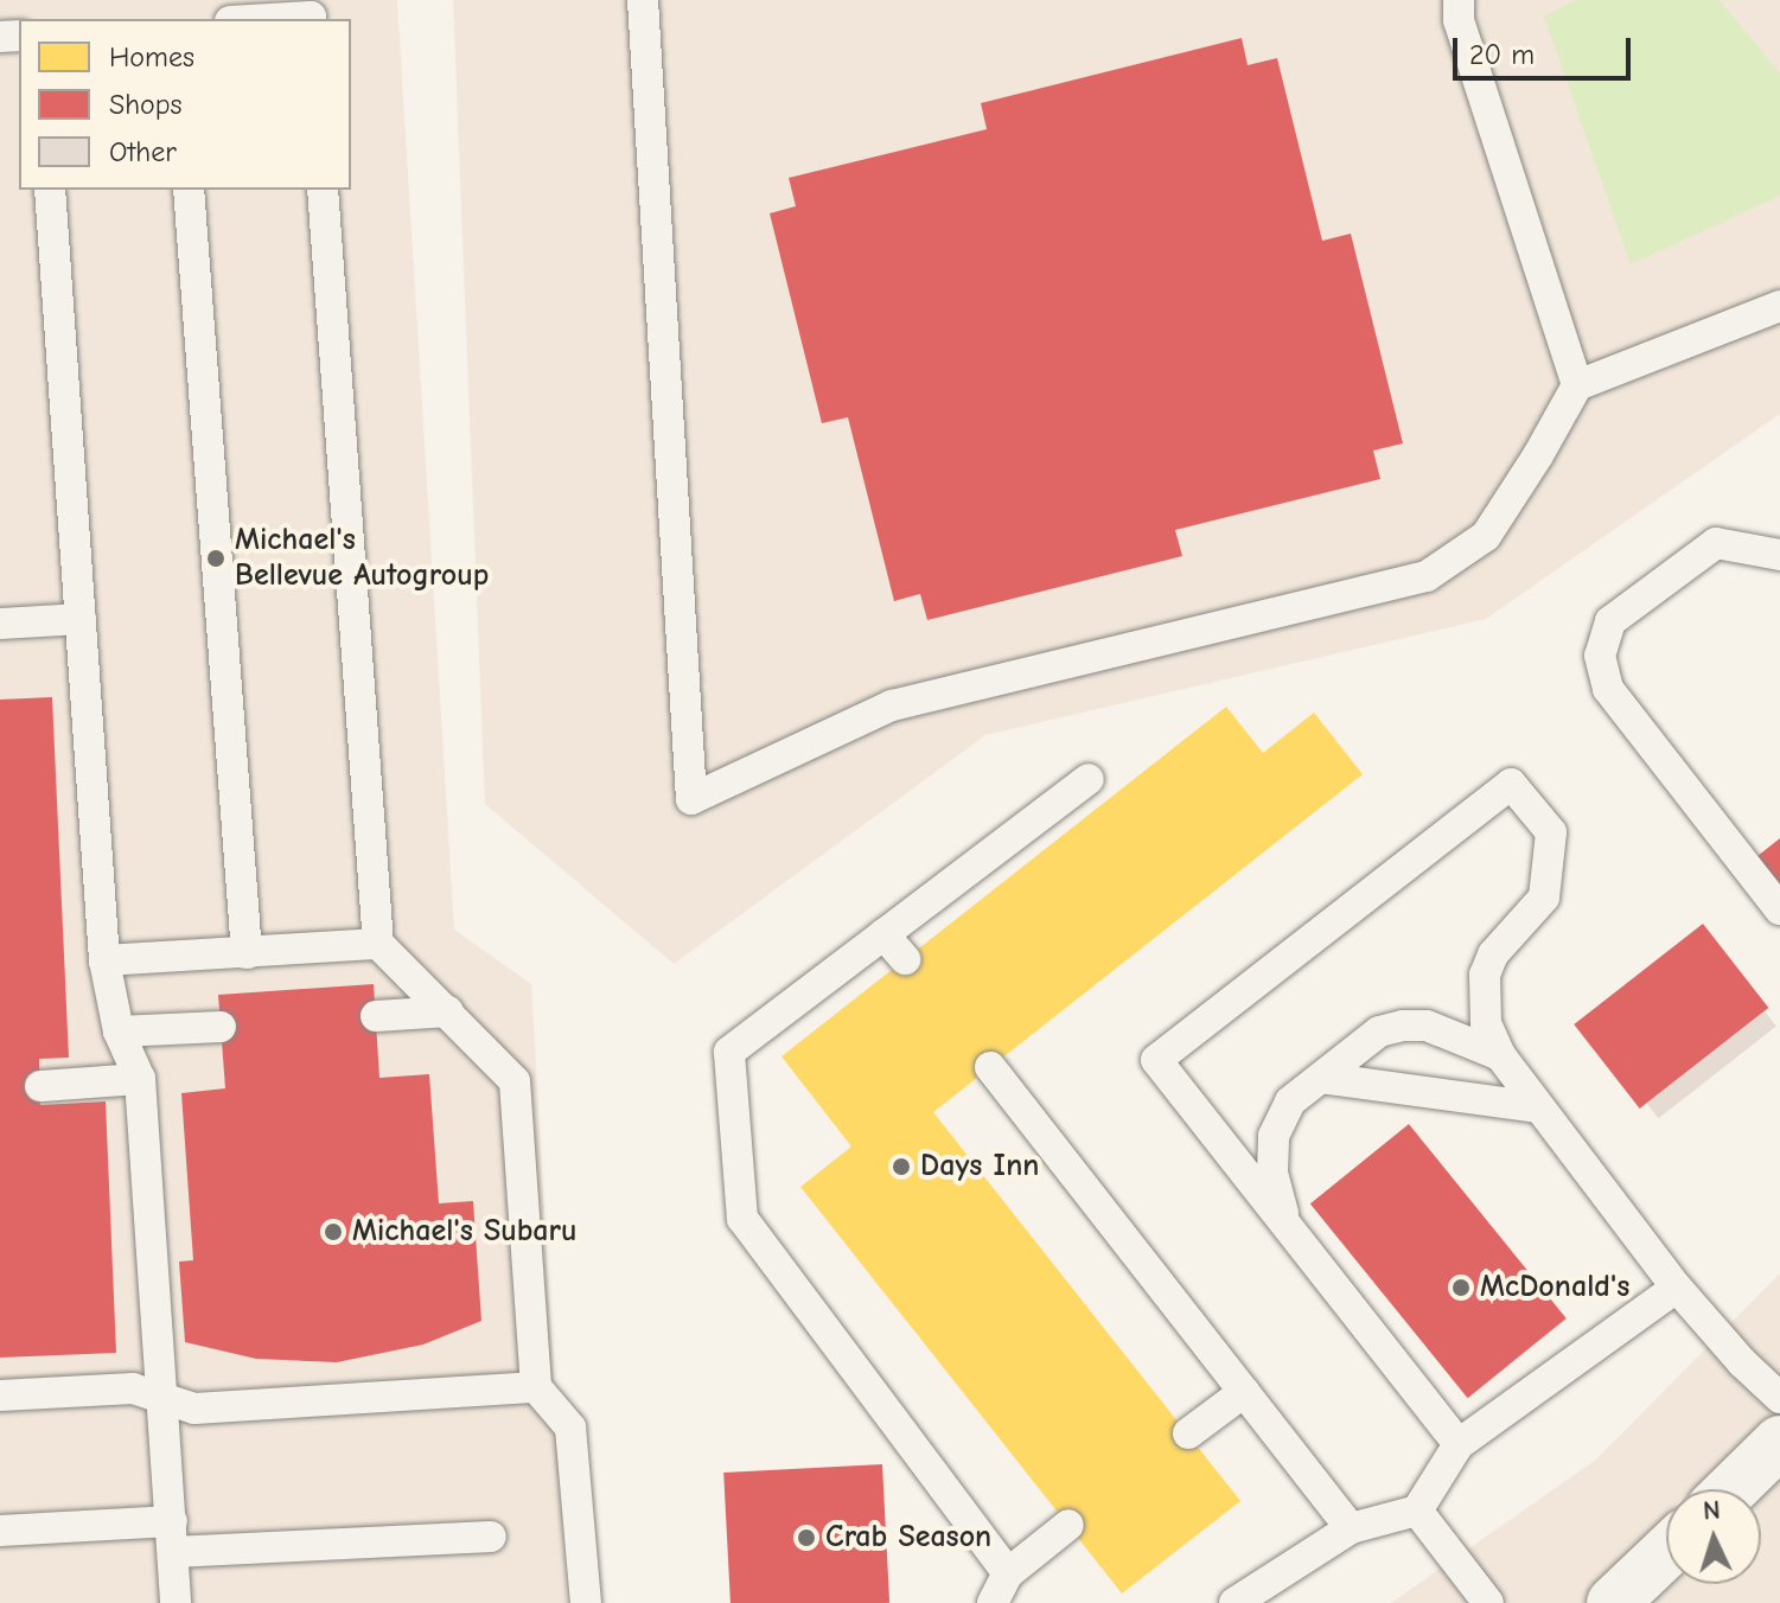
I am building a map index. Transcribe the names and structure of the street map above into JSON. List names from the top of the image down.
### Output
{
  "places": [
    "Michael's Bellevue Autogroup",
    "Days Inn",
    "Michael's Subaru",
    "McDonald's",
    "Crab Season"
  ],
  "legend": ["Homes", "Shops", "Other"],
  "scale_bar": "20 m",
  "north": "top"
}
